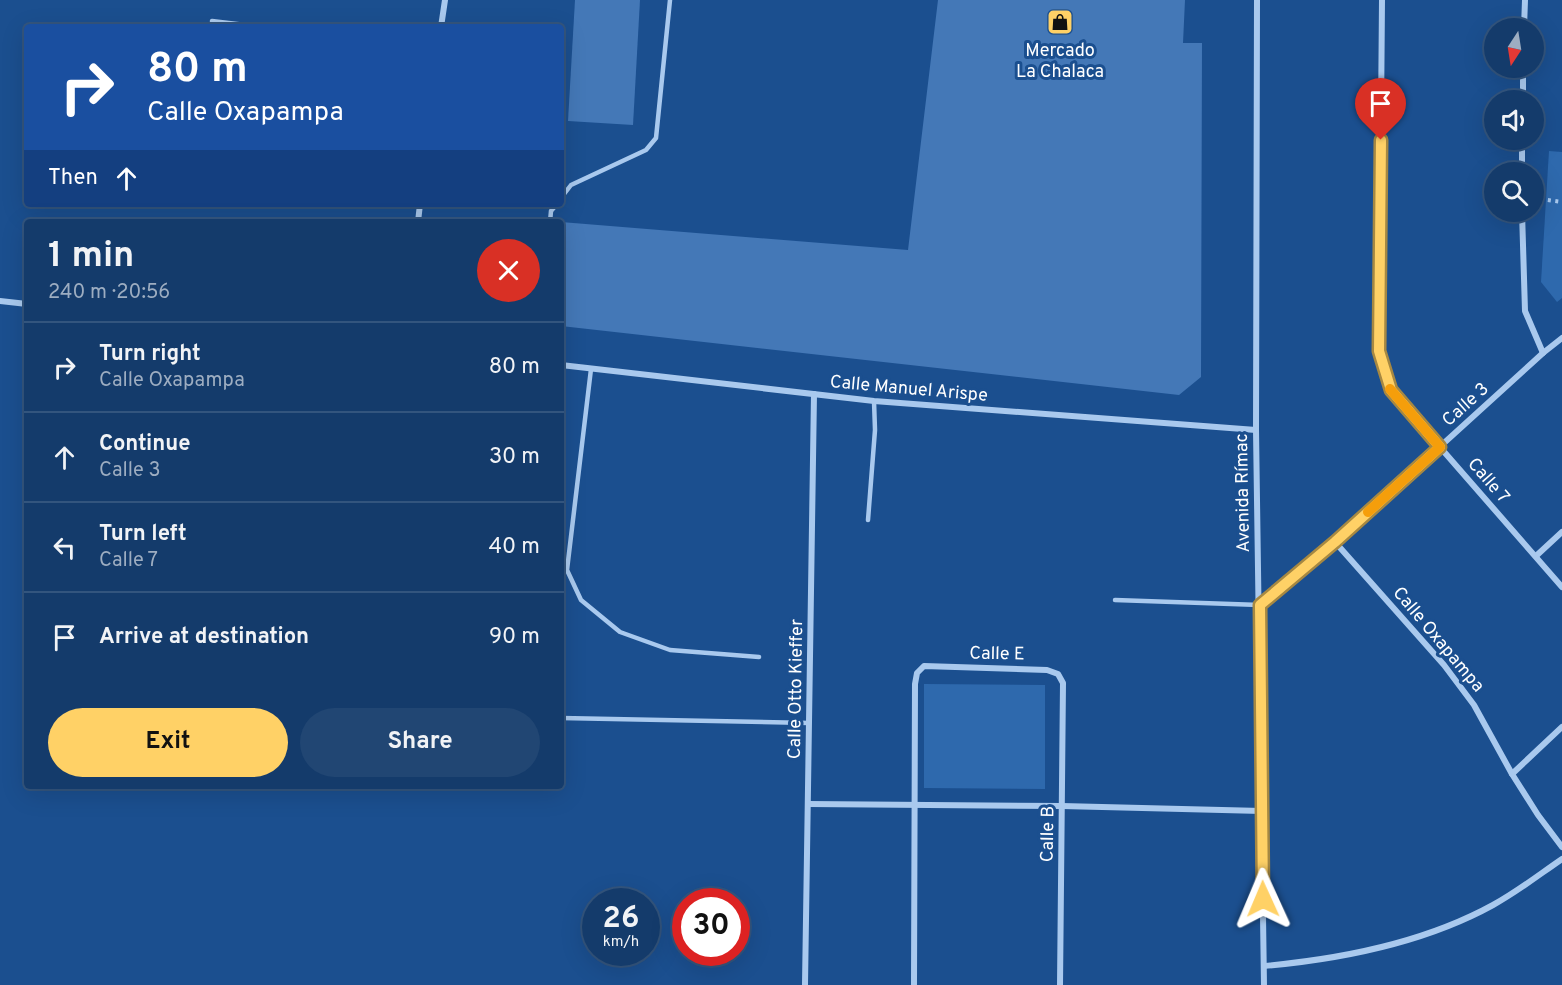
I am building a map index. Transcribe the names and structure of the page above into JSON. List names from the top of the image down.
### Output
{
  "streets": {
    "street": [
      "Calle Manuel Arispe",
      "Calle 3",
      "Calle 7",
      "Avenida Rímac",
      "Calle Oxapampa",
      "Calle E",
      "Calle Otto Kieffer",
      "Calle B"
    ]
  },
  "crossings": [
    ["Calle Manuel Arispe", "Avenida Rímac"],
    ["Calle Manuel Arispe", "Calle Otto Kieffer"],
    ["Calle 3", "Calle 7"],
    ["Calle 3", "Calle Oxapampa"],
    ["Calle E", "Calle B"]
  ],
  "places": {
    "shop": ["Mercado La Chalaca"]
  },
  "north": "bottom",
  "page": {
    "turn": ["80 m", "Calle Oxapampa"],
    "then": "Then",
    "heading": ["1 min", "240 m · 20:56"],
    "list": [
      {
        "name": "Turn right",
        "note": "Calle Oxapampa",
        "value": "80 m"
      },
      {
        "name": "Continue",
        "note": "Calle 3",
        "value": "30 m"
      },
      {
        "name": "Turn left",
        "note": "Calle 7",
        "value": "40 m"
      },
      {
        "name": "Arrive at destination",
        "value": "90 m"
      }
    ],
    "buttons": ["Exit", "Share"],
    "speed": "26 km/h",
    "limit": "30"
  }
}
